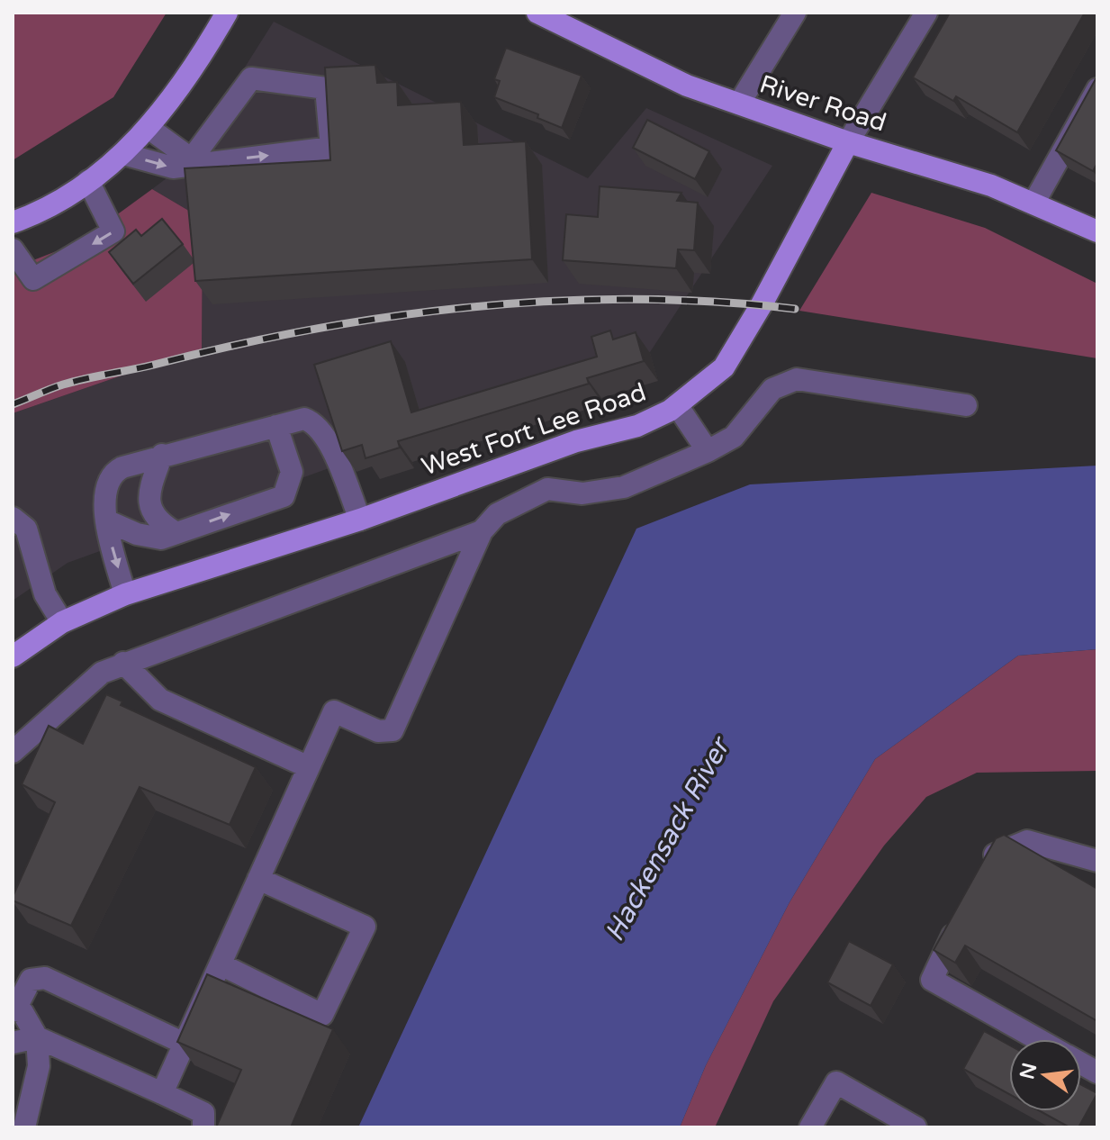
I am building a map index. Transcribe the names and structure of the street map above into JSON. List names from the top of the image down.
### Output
{
  "streets": {
    "main road": ["River Road", "West Fort Lee Road"]
  },
  "crossings": [
    ["River Road", "West Fort Lee Road"]
  ],
  "water": ["Hackensack River"],
  "north": "left"
}
